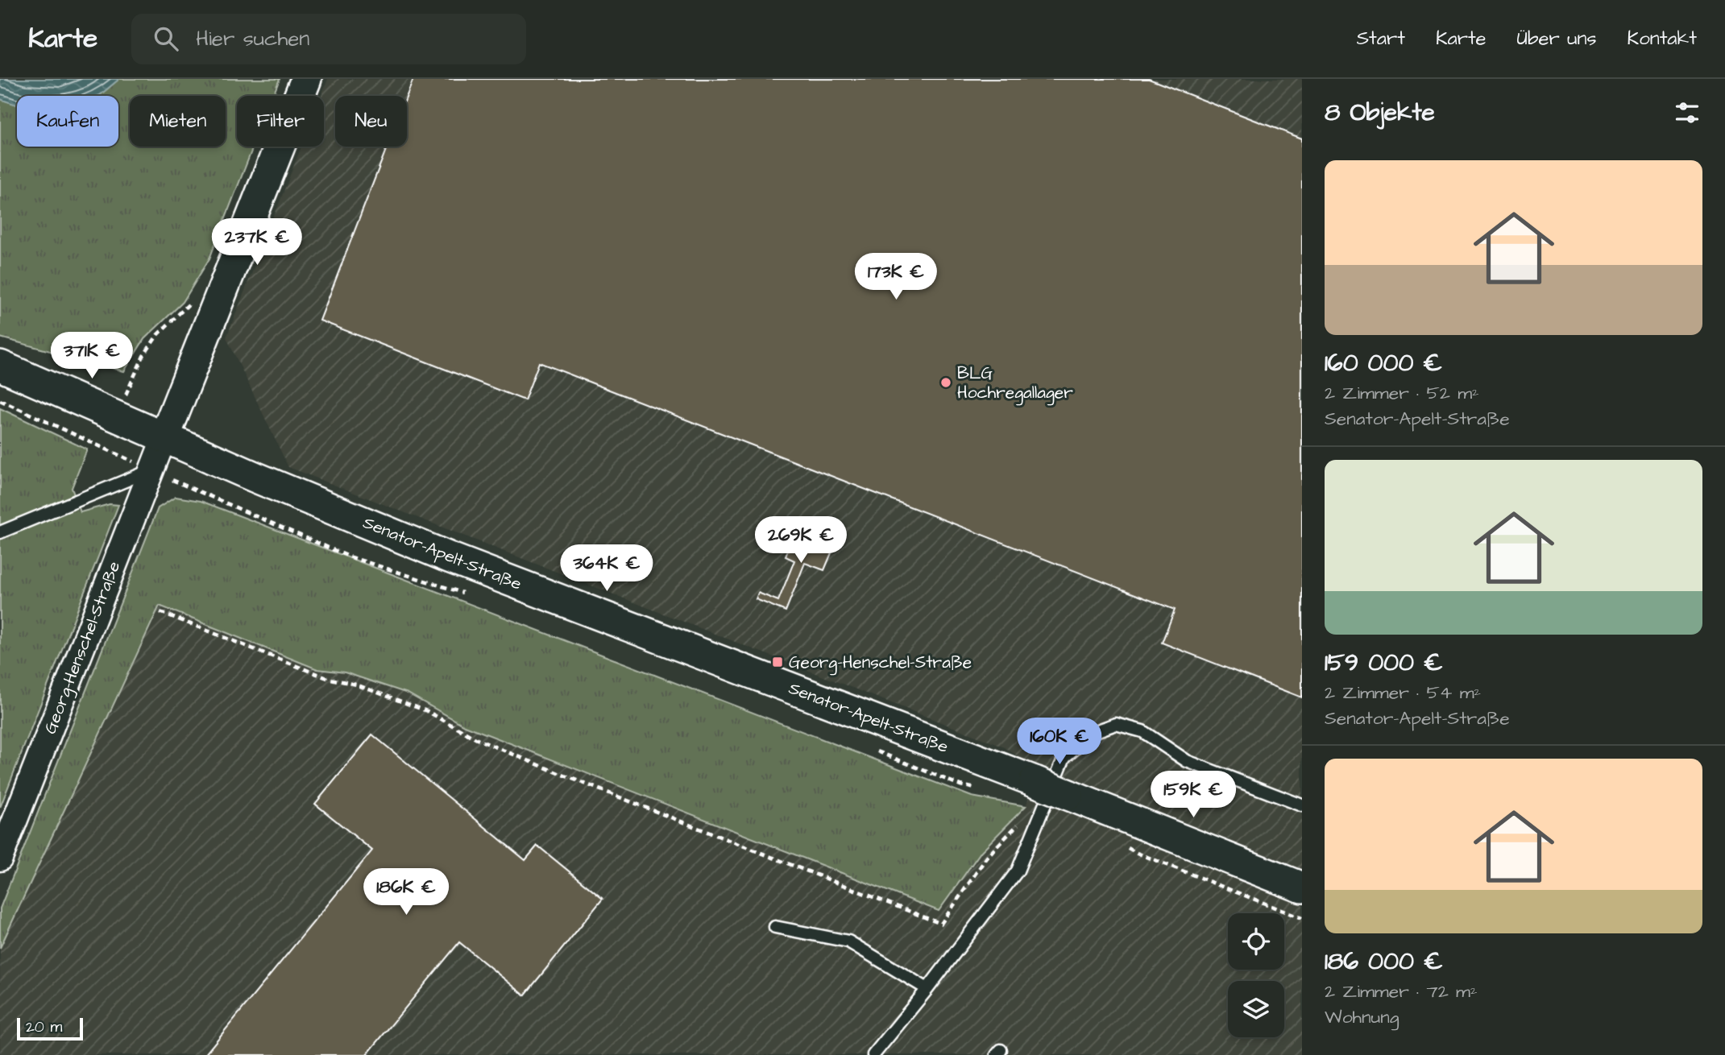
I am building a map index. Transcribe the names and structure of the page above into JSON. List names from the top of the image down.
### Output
{
  "streets": {
    "street": ["Senator-Apelt-Straße", "Georg-Henschel-Straße"]
  },
  "crossings": [
    ["Senator-Apelt-Straße", "Georg-Henschel-Straße"]
  ],
  "places": {
    "other": ["BLG Hochregallager"],
    "transit": ["Georg-Henschel-Straße"]
  },
  "scale_bar": "20 m",
  "page": {
    "header": "Karte",
    "search": "Hier suchen",
    "nav": [
      "Start",
      "Karte",
      "Über uns",
      "Kontakt"
    ],
    "heading": "8 Objekte",
    "chip": [
      "Kaufen",
      "Mieten",
      "Filter",
      "Neu"
    ],
    "list": [
      {
        "name": "160 000 €",
        "note": "2 Zimmer · 52 m² · Senator-Apelt-Straße"
      },
      {
        "name": "159 000 €",
        "note": "2 Zimmer · 54 m² · Senator-Apelt-Straße"
      },
      {
        "name": "186 000 €",
        "note": "2 Zimmer · 72 m² · Wohnung"
      }
    ],
    "price": [
      "237K €",
      "173K €",
      "371K €",
      "269K €",
      "364K €",
      "160K €",
      "159K €",
      "186K €"
    ],
    "scale": "20 m"
  }
}
